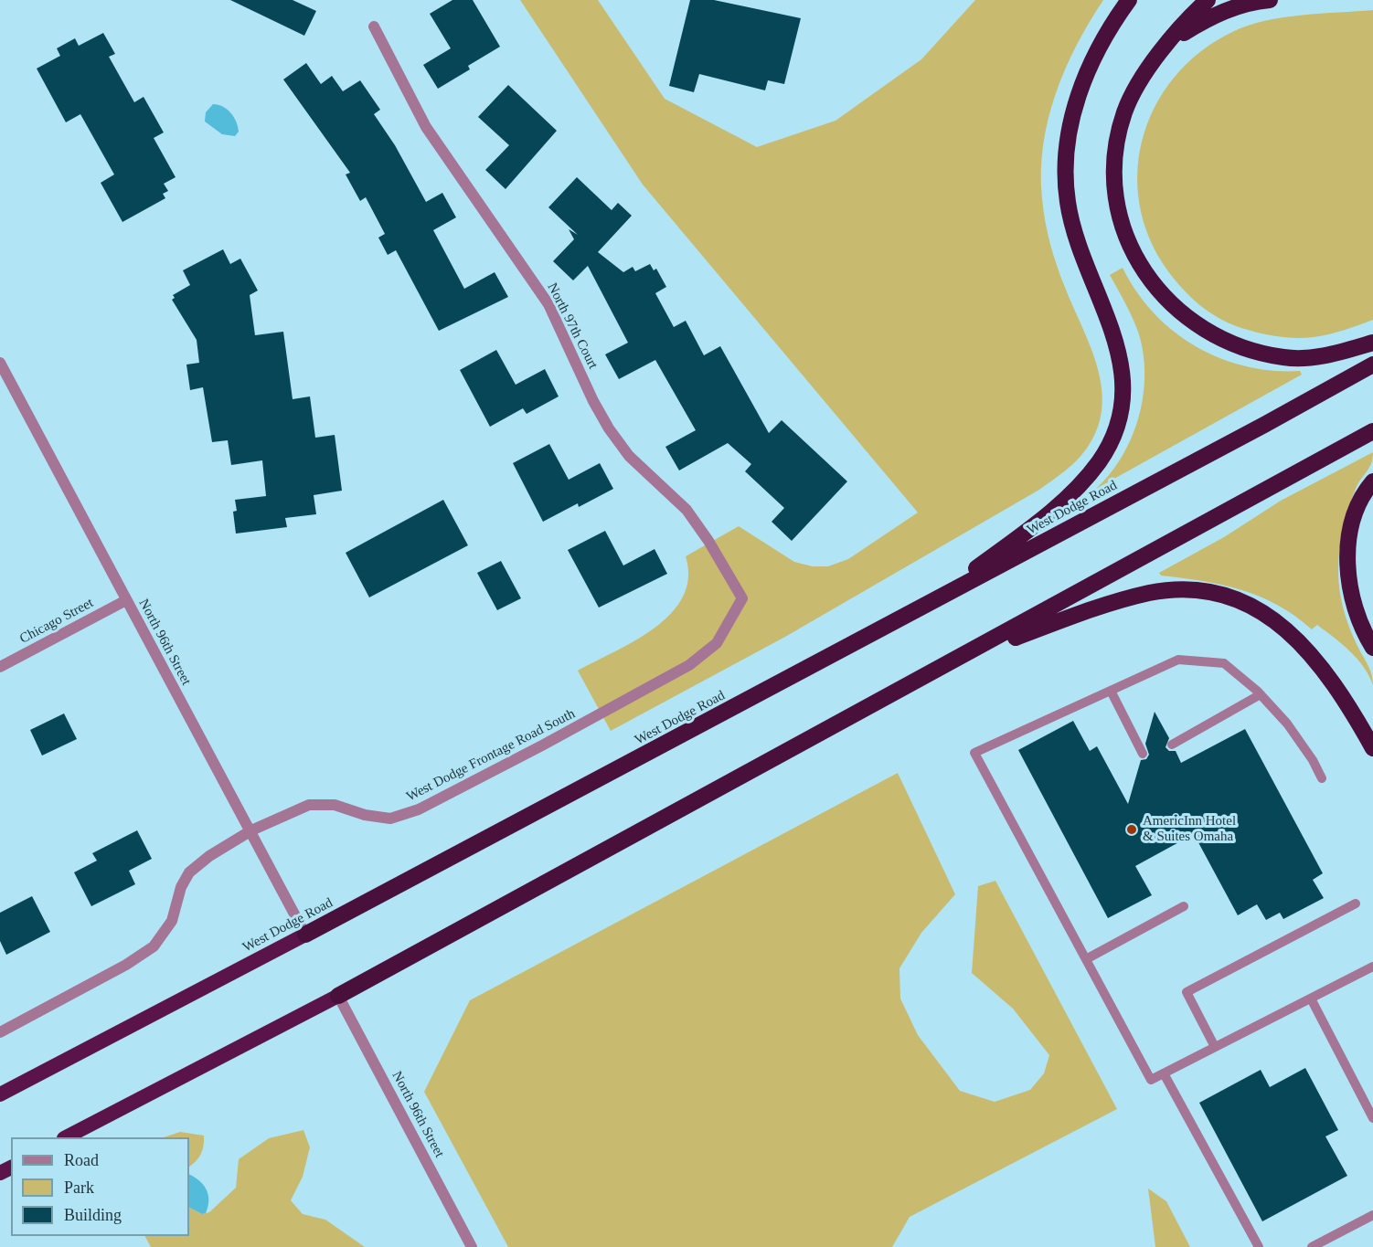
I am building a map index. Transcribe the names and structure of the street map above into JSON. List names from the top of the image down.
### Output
{
  "streets": {
    "highway": ["West Dodge Road"],
    "street": [
      "North 97th Court",
      "Chicago Street",
      "North 96th Street",
      "West Dodge Frontage Road South"
    ]
  },
  "crossings": [
    ["North 97th Court", "West Dodge Frontage Road South"],
    ["West Dodge Road", "North 96th Street"],
    ["Chicago Street", "North 96th Street"],
    ["North 96th Street", "West Dodge Frontage Road South"]
  ],
  "places": ["AmericInn Hotel & Suites Omaha"],
  "legend": ["Road", "Park", "Building"]
}
